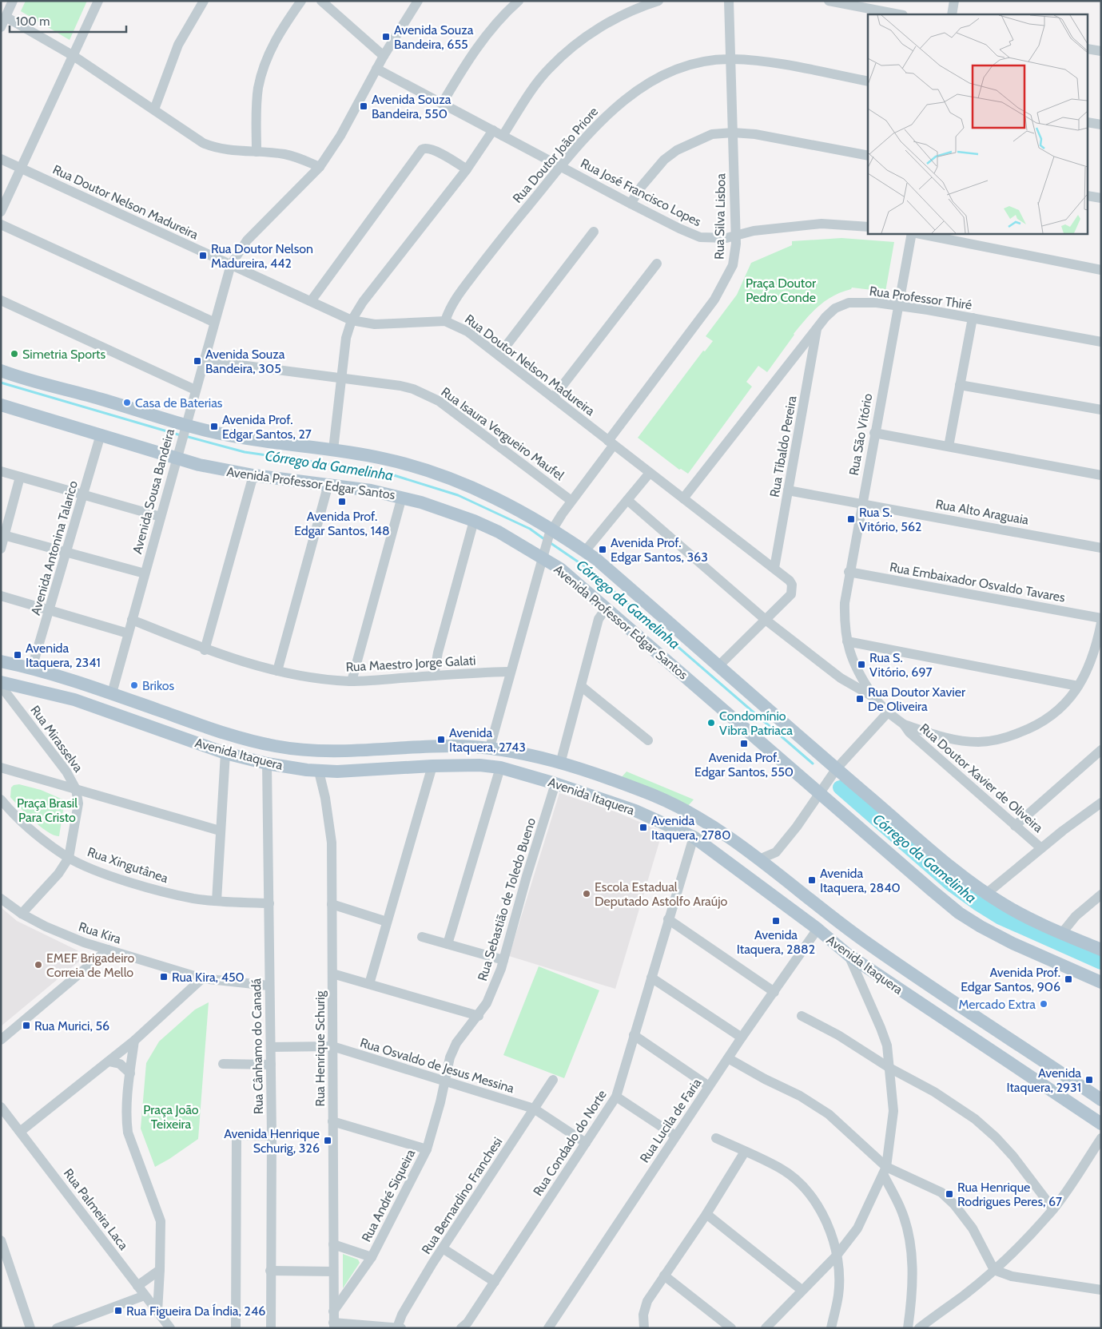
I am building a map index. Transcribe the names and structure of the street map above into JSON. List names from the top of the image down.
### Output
{
  "streets": {
    "main road": ["Avenida Professor Edgar Santos", "Avenida Itaquera"],
    "street": [
      "Rua Doutor João Priore",
      "Rua José Francisco Lopes",
      "Rua Doutor Nelson Madureira",
      "Rua Silva Lisboa",
      "Rua Professor Thiré",
      "Rua Isaura Vergueiro Maufel",
      "Rua São Vitório",
      "Rua Tibaldo Pereira",
      "Avenida Sousa Bandeira",
      "Rua Alto Araguaia",
      "Avenida Antonina Talarico",
      "Rua Embaixador Osvaldo Tavares",
      "Rua Maestro Jorge Galati",
      "Rua Mirasselva",
      "Rua Doutor Xavier de Oliveira",
      "Rua Xingutânea",
      "Rua Sebastião de Toledo Bueno",
      "Rua Kira",
      "Rua Cânhamo do Canadá",
      "Rua Henrique Schurig",
      "Rua Osvaldo de Jesus Messina",
      "Rua Lucila de Faria",
      "Rua Condado do Norte",
      "Rua André Siqueira",
      "Rua Bernardino Franchesi",
      "Rua Palmeira Laca"
    ]
  },
  "crossings": [
    ["Rua Doutor João Priore", "Rua José Francisco Lopes"],
    ["Rua Doutor João Priore", "Rua Doutor Nelson Madureira"],
    ["Rua Doutor João Priore", "Rua Silva Lisboa"],
    ["Rua José Francisco Lopes", "Rua Silva Lisboa"],
    ["Rua José Francisco Lopes", "Avenida Sousa Bandeira"],
    ["Rua Doutor Nelson Madureira", "Rua Silva Lisboa"],
    ["Rua Doutor Nelson Madureira", "Rua Professor Thiré"],
    ["Rua Doutor Nelson Madureira", "Rua Tibaldo Pereira"],
    ["Rua Doutor Nelson Madureira", "Avenida Sousa Bandeira"],
    ["Rua Doutor Nelson Madureira", "Rua Doutor Xavier de Oliveira"],
    ["Rua Silva Lisboa", "Rua Isaura Vergueiro Maufel"],
    ["Rua Silva Lisboa", "Avenida Professor Edgar Santos"],
    ["Rua Silva Lisboa", "Rua Maestro Jorge Galati"],
    ["Rua Silva Lisboa", "Avenida Itaquera"],
    ["Rua Professor Thiré", "Rua São Vitório"],
    ["Rua Professor Thiré", "Rua Tibaldo Pereira"],
    ["Rua Isaura Vergueiro Maufel", "Avenida Sousa Bandeira"],
    ["Rua São Vitório", "Rua Alto Araguaia"],
    ["Rua São Vitório", "Rua Embaixador Osvaldo Tavares"],
    ["Rua São Vitório", "Rua Doutor Xavier de Oliveira"],
    ["Rua Tibaldo Pereira", "Rua Alto Araguaia"],
    ["Avenida Professor Edgar Santos", "Avenida Sousa Bandeira"],
    ["Avenida Professor Edgar Santos", "Avenida Antonina Talarico"],
    ["Avenida Sousa Bandeira", "Rua Maestro Jorge Galati"],
    ["Avenida Sousa Bandeira", "Avenida Itaquera"],
    ["Avenida Antonina Talarico", "Avenida Itaquera"],
    ["Rua Mirasselva", "Rua Xingutânea"],
    ["Rua Mirasselva", "Rua Kira"],
    ["Avenida Itaquera", "Rua Sebastião de Toledo Bueno"],
    ["Avenida Itaquera", "Rua Cânhamo do Canadá"],
    ["Avenida Itaquera", "Rua Henrique Schurig"],
    ["Avenida Itaquera", "Rua Lucila de Faria"],
    ["Avenida Itaquera", "Rua Condado do Norte"],
    ["Rua Xingutânea", "Rua Cânhamo do Canadá"],
    ["Rua Sebastião de Toledo Bueno", "Rua Osvaldo de Jesus Messina"],
    ["Rua Sebastião de Toledo Bueno", "Rua André Siqueira"],
    ["Rua Kira", "Rua Cânhamo do Canadá"],
    ["Rua Cânhamo do Canadá", "Rua Osvaldo de Jesus Messina"],
    ["Rua Henrique Schurig", "Rua Osvaldo de Jesus Messina"],
    ["Rua Henrique Schurig", "Rua André Siqueira"],
    ["Rua Osvaldo de Jesus Messina", "Rua Condado do Norte"],
    ["Rua Osvaldo de Jesus Messina", "Rua André Siqueira"],
    ["Rua Osvaldo de Jesus Messina", "Rua Bernardino Franchesi"]
  ],
  "water": ["Córrego da Gamelinha"],
  "parks": ["Praça Doutor Pedro Conde", "Praça Brasil Para Cristo", "Praça João Teixeira"],
  "places": {
    "transit": [
      "Avenida Souza Bandeira, 655",
      "Avenida Souza Bandeira, 550",
      "Rua Doutor Nelson Madureira, 442",
      "Avenida Souza Bandeira, 305",
      "Avenida Prof. Edgar Santos, 27",
      "Avenida Prof. Edgar Santos, 148",
      "Rua S. Vitório, 562",
      "Avenida Prof. Edgar Santos, 363",
      "Avenida Itaquera, 2341",
      "Rua S. Vitório, 697",
      "Rua Doutor Xavier De Oliveira",
      "Avenida Itaquera, 2743",
      "Avenida Prof. Edgar Santos, 550",
      "Avenida Itaquera, 2780",
      "Avenida Itaquera, 2840",
      "Avenida Itaquera, 2882",
      "Rua Kira, 450",
      "Avenida Prof. Edgar Santos, 906",
      "Rua Murici, 56",
      "Avenida Itaquera, 2931",
      "Avenida Henrique Schurig, 326",
      "Rua Henrique Rodrigues Peres, 67",
      "Rua Figueira Da Índia, 246"
    ],
    "other": [
      "Simetria Sports",
      "Casa de Baterias",
      "Brikos",
      "Condomínio Vibra Patriaca",
      "Escola Estadual Deputado Astolfo Araújo",
      "EMEF Brigadeiro Correia de Mello",
      "Mercado Extra"
    ]
  },
  "scale_bar": "100 m"
}
